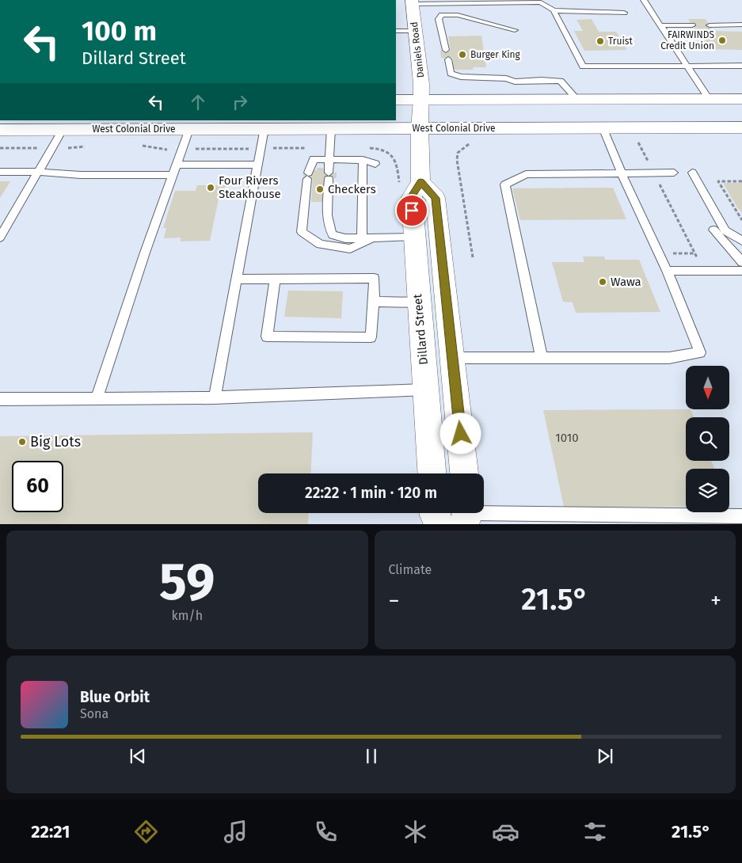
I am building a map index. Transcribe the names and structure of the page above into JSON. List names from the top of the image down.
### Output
{
  "streets": {
    "main road": ["Daniels Road", "West Colonial Drive", "Dillard Street"]
  },
  "crossings": [
    ["Daniels Road", "Dillard Street"],
    ["West Colonial Drive", "Dillard Street"]
  ],
  "places": [
    "FAIRWINDS Credit Union",
    "Truist",
    "Burger King",
    "Four Rivers Steakhouse",
    "Checkers",
    "Wawa",
    "Big Lots"
  ],
  "house_numbers": ["1010"],
  "north": "bottom",
  "page": {
    "turn": ["100 m", "Dillard Street"],
    "limit": "60",
    "trip": "22:22 · 1 min · 120 m",
    "tile": [
      ["59", "km/h"],
      "Climate"
    ],
    "heat": ["−", "21.5°", "+"],
    "song": ["Blue Orbit", "Sona"],
    "tabs": ["22:21", "21.5°"]
  }
}
